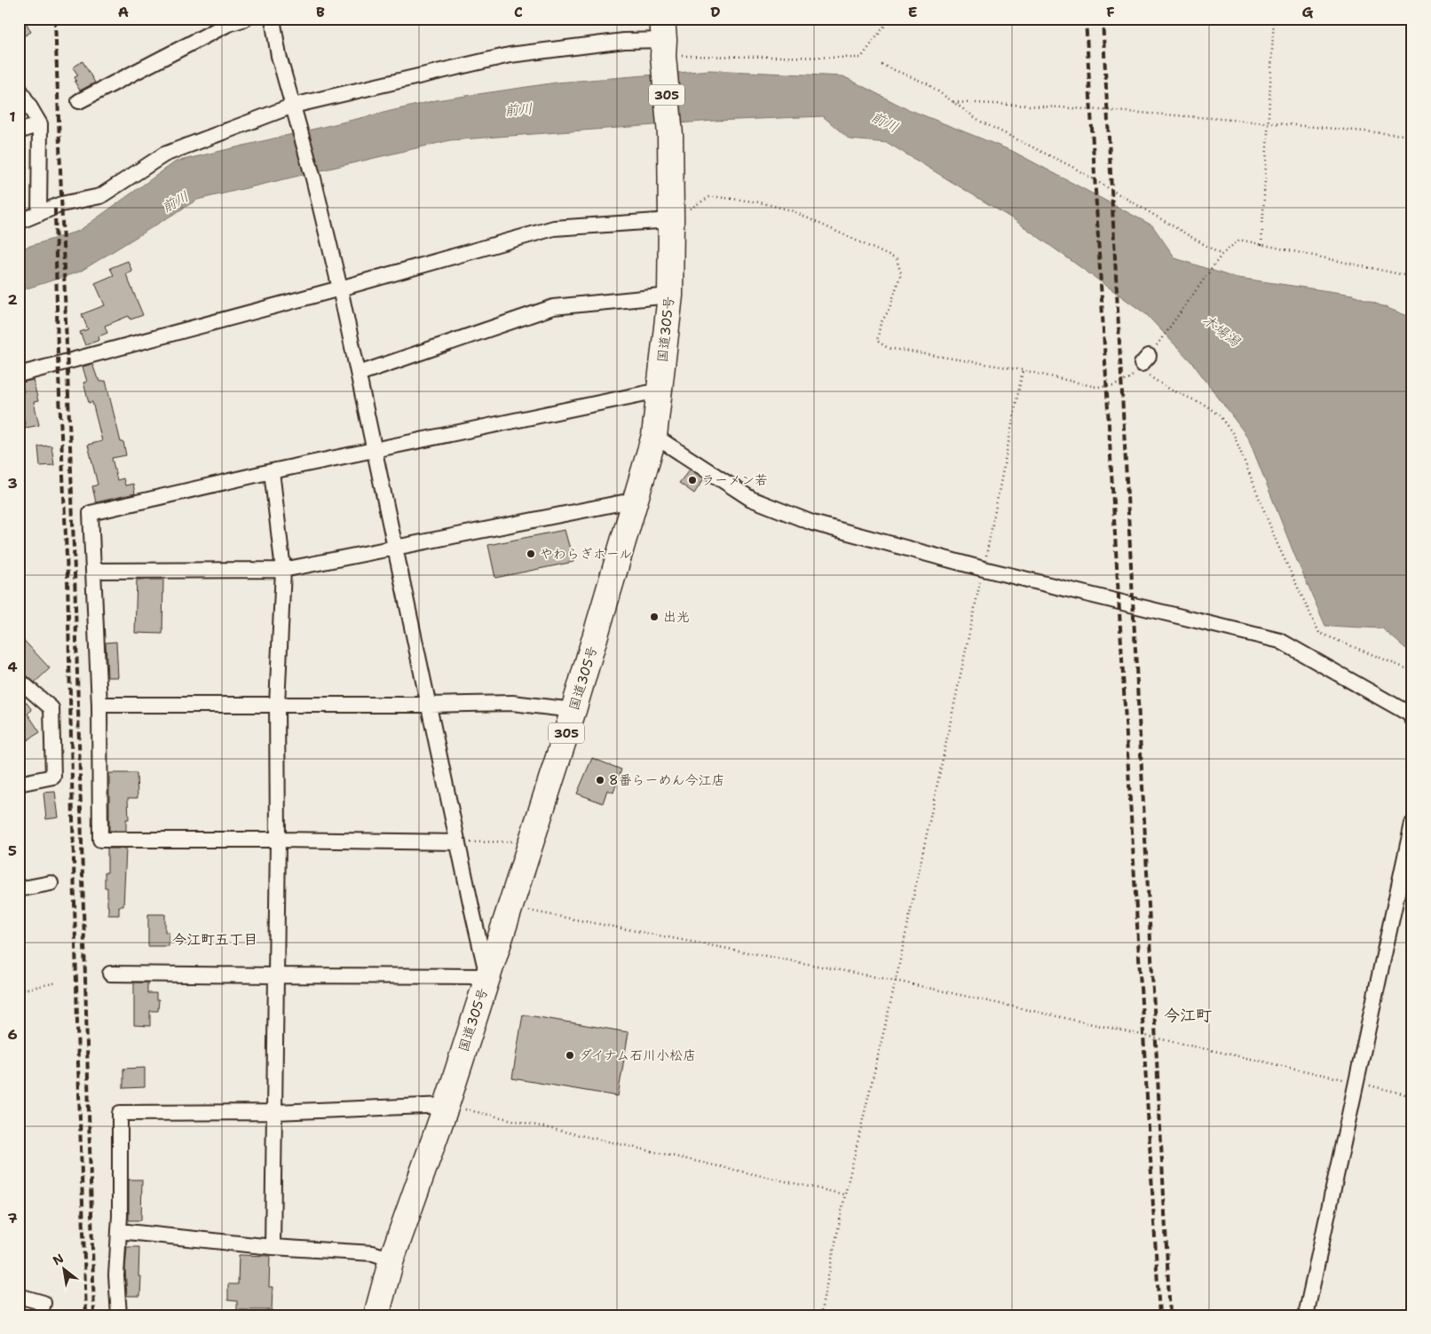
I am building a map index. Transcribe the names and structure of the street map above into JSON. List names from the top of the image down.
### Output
{
  "streets": {
    "highway": ["305", "国道305号"]
  },
  "districts": ["今江町五丁目", "今江町"],
  "water": ["前川", "木場潟"],
  "places": [
    "ラーメン若",
    "やわらぎホール",
    "出光",
    "8番らーめん今江店",
    "ダイナム石川小松店"
  ],
  "north": "top left",
  "grid": {
    "columns": [
      "A",
      "B",
      "C",
      "D",
      "E",
      "F",
      "G"
    ],
    "rows": [
      "1",
      "2",
      "3",
      "4",
      "5",
      "6",
      "7"
    ]
  }
}
